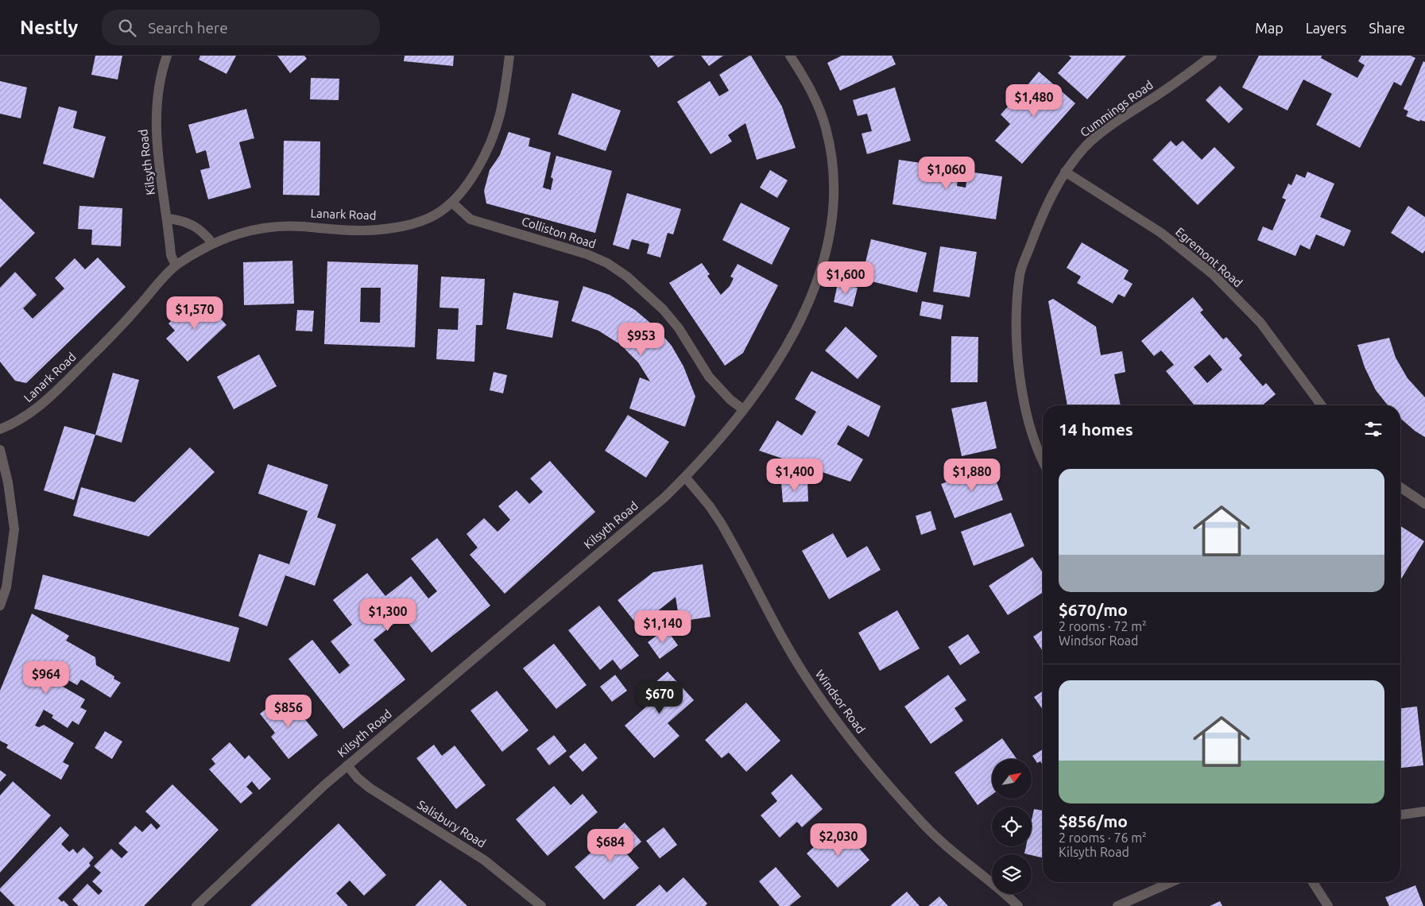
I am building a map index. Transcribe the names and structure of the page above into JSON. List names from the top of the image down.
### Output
{
  "streets": {
    "street": [
      "Cummings Road",
      "Kilsyth Road",
      "Lanark Road",
      "Colliston Road",
      "Egremont Road",
      "Windsor Road",
      "Salisbury Road"
    ]
  },
  "crossings": [
    ["Cummings Road", "Egremont Road"],
    ["Kilsyth Road", "Lanark Road"],
    ["Kilsyth Road", "Colliston Road"],
    ["Kilsyth Road", "Windsor Road"],
    ["Kilsyth Road", "Salisbury Road"],
    ["Lanark Road", "Colliston Road"]
  ],
  "north": "top right",
  "page": {
    "header": "Nestly",
    "search": "Search here",
    "nav": ["Map", "Layers", "Share"],
    "price": [
      "$1,480",
      "$1,060",
      "$1,600",
      "$1,570",
      "$953",
      "$1,400",
      "$1,880",
      "$1,300",
      "$1,140",
      "$964",
      "$670",
      "$856",
      "$2,030",
      "$684"
    ],
    "heading": "14 homes",
    "list": [
      {
        "name": "$670/mo",
        "note": "2 rooms · 72 m² · Windsor Road"
      },
      {
        "name": "$856/mo",
        "note": "2 rooms · 76 m² · Kilsyth Road"
      }
    ]
  }
}
